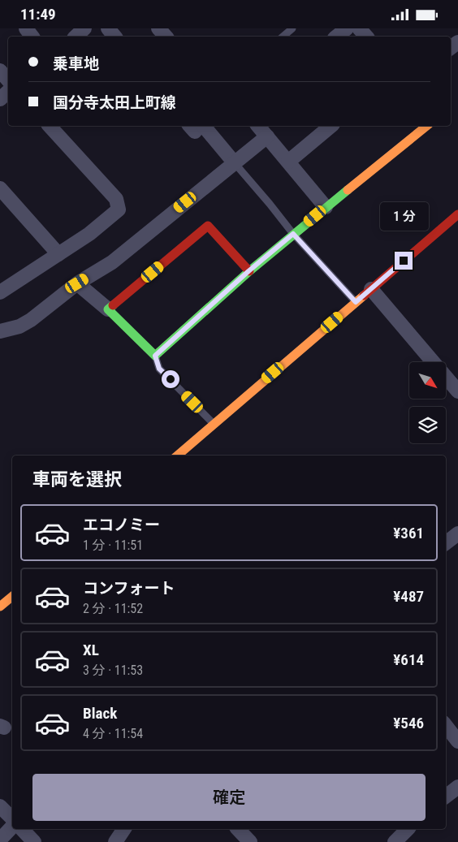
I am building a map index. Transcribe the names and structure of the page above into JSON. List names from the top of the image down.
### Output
{
  "north": "bottom right",
  "page": {
    "status": "11:49",
    "banner": ["乗車地", "国分寺太田上町線"],
    "bubble": "1 分",
    "heading": "車両を選択",
    "list": [
      {
        "name": "エコノミー",
        "note": "1 分 · 11:51",
        "value": "¥361"
      },
      {
        "name": "コンフォート",
        "note": "2 分 · 11:52",
        "value": "¥487"
      },
      {
        "name": "XL",
        "note": "3 分 · 11:53",
        "value": "¥614"
      },
      {
        "name": "Black",
        "note": "4 分 · 11:54",
        "value": "¥546"
      }
    ],
    "buttons": "確定"
  }
}
